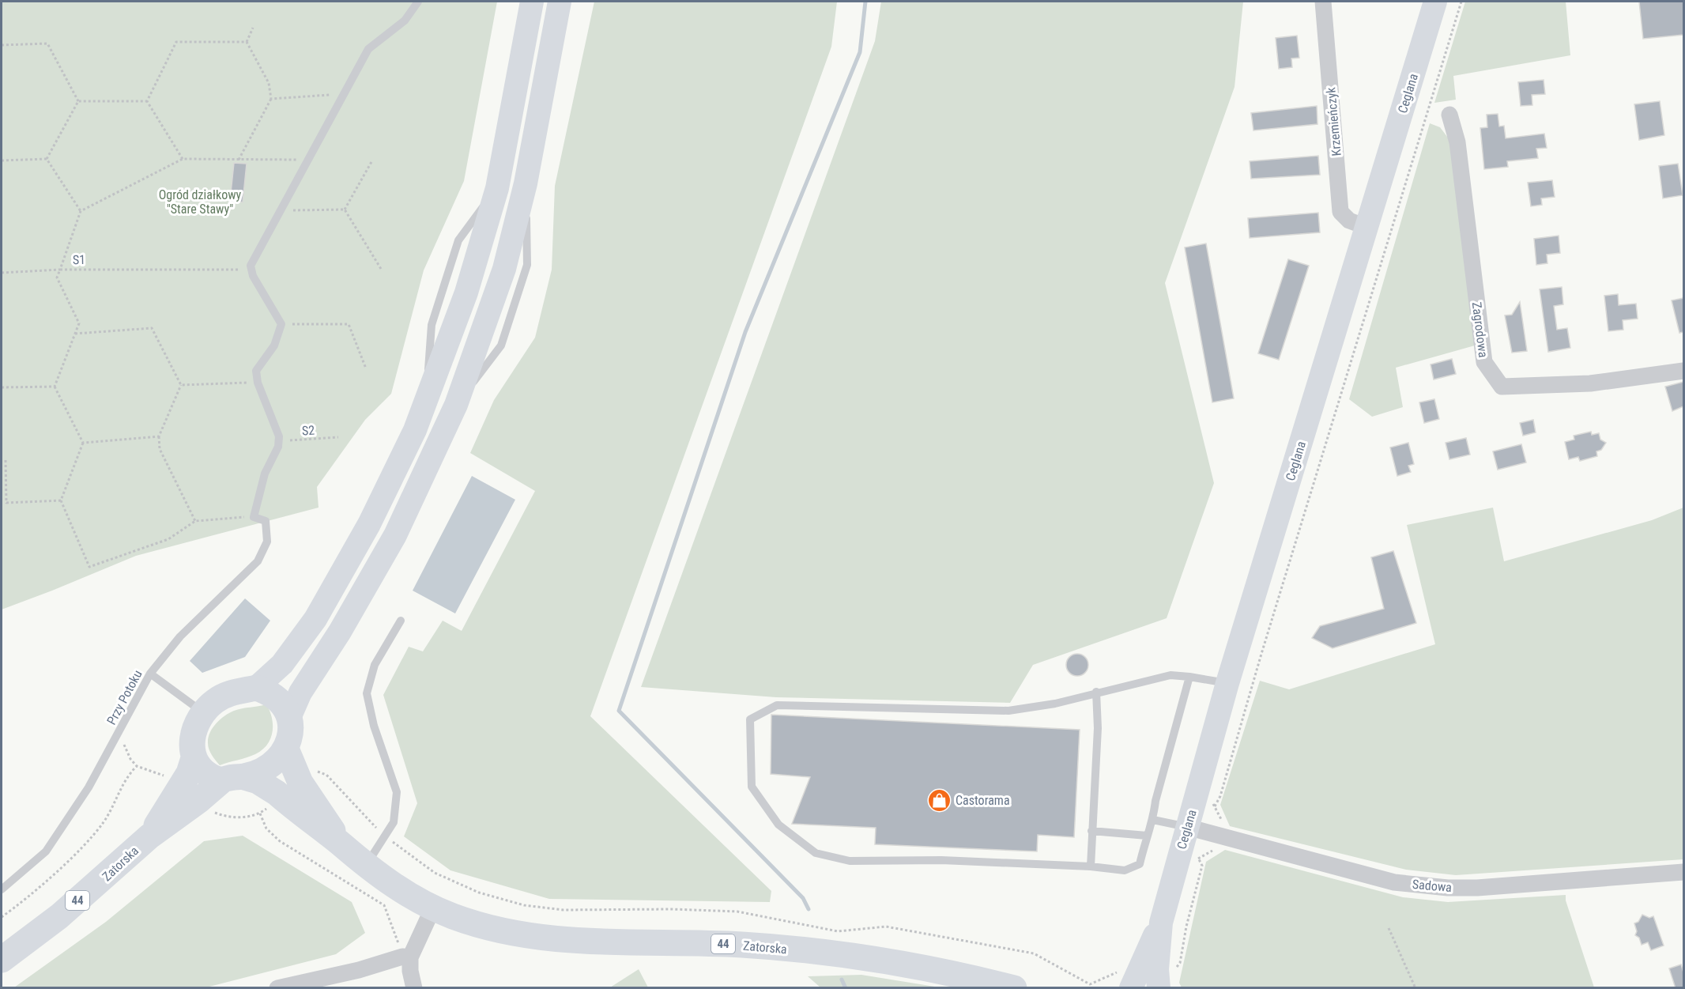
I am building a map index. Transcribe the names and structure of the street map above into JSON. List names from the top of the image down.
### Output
{
  "streets": {
    "main road": ["Ceglana", "Zatorska", "44"],
    "street": ["Krzemieńczyk", "Zagrodowa", "Sadowa"],
    "lane": ["Przy Potoku"],
    "path": ["S1", "S2"]
  },
  "crossings": [
    ["Ceglana", "Krzemieńczyk"],
    ["Ceglana", "Sadowa"],
    ["S2", "Przy Potoku"],
    ["Zatorska", "44"]
  ],
  "parks": ["Ogród działkowy \"Stare Stawy\""],
  "places": {
    "shop": ["Castorama"]
  }
}
